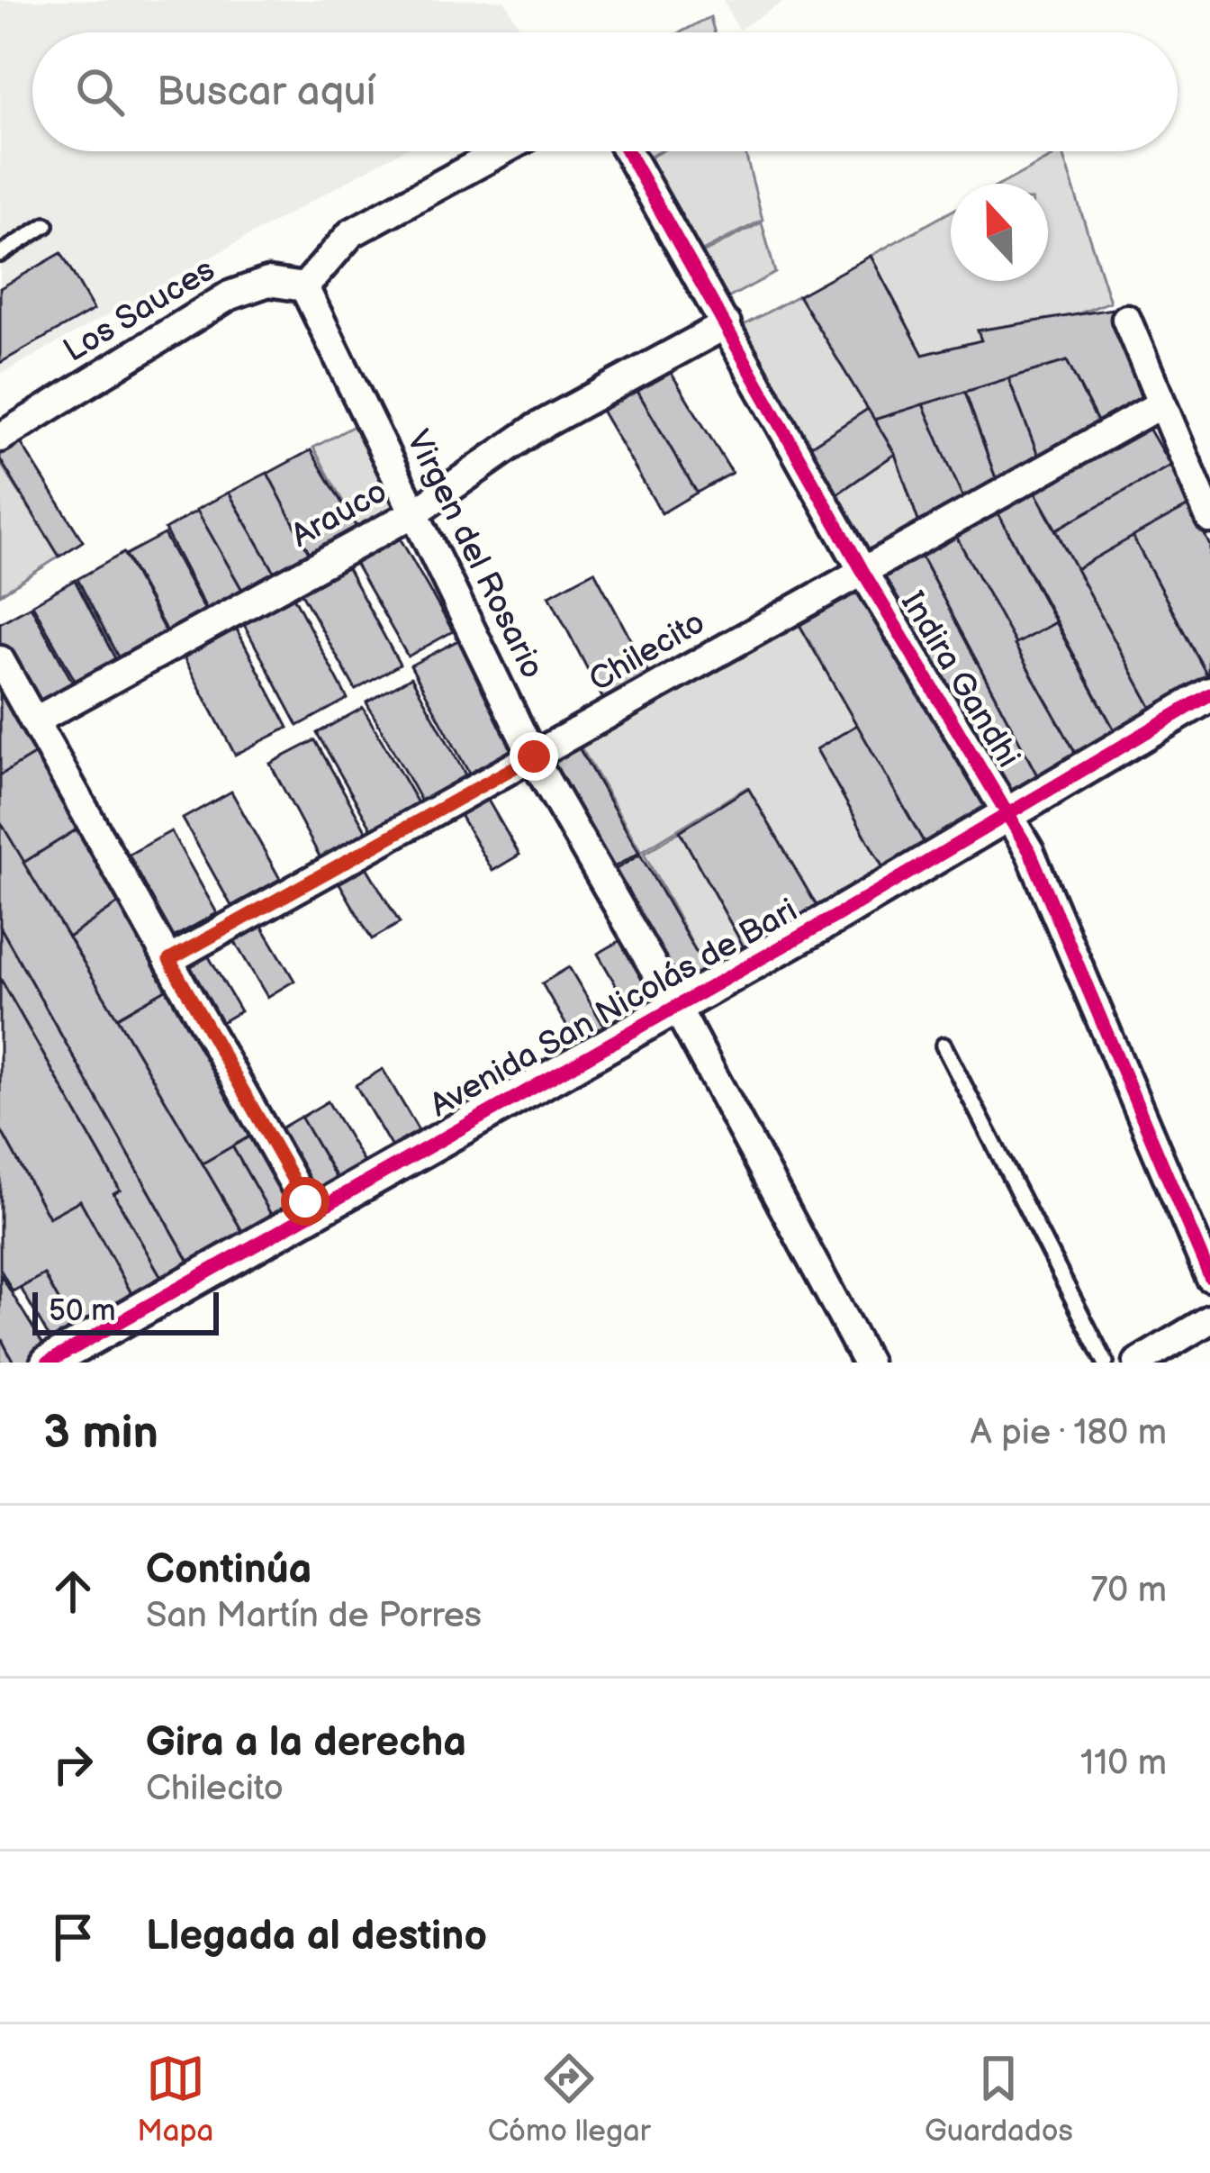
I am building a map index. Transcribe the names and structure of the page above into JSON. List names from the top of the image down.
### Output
{
  "streets": {
    "street": [
      "Los Sauces",
      "Arauco",
      "Virgen del Rosario",
      "Chilecito",
      "Indira Gandhi",
      "Avenida San Nicolás de Bari"
    ]
  },
  "crossings": [
    ["Los Sauces", "Virgen del Rosario"],
    ["Arauco", "Virgen del Rosario"],
    ["Arauco", "Indira Gandhi"],
    ["Virgen del Rosario", "Chilecito"],
    ["Virgen del Rosario", "Avenida San Nicolás de Bari"],
    ["Chilecito", "Indira Gandhi"],
    ["Indira Gandhi", "Avenida San Nicolás de Bari"]
  ],
  "scale_bar": "50 m",
  "north": "top",
  "page": {
    "search": "Buscar aquí",
    "scale": "50 m",
    "heading": ["3 min", "A pie · 180 m"],
    "list": [
      ["Continúa", "San Martín de Porres", "70 m"],
      ["Gira a la derecha", "Chilecito", "110 m"],
      "Llegada al destino"
    ],
    "nav": ["Mapa", "Cómo llegar", "Guardados"]
  }
}
